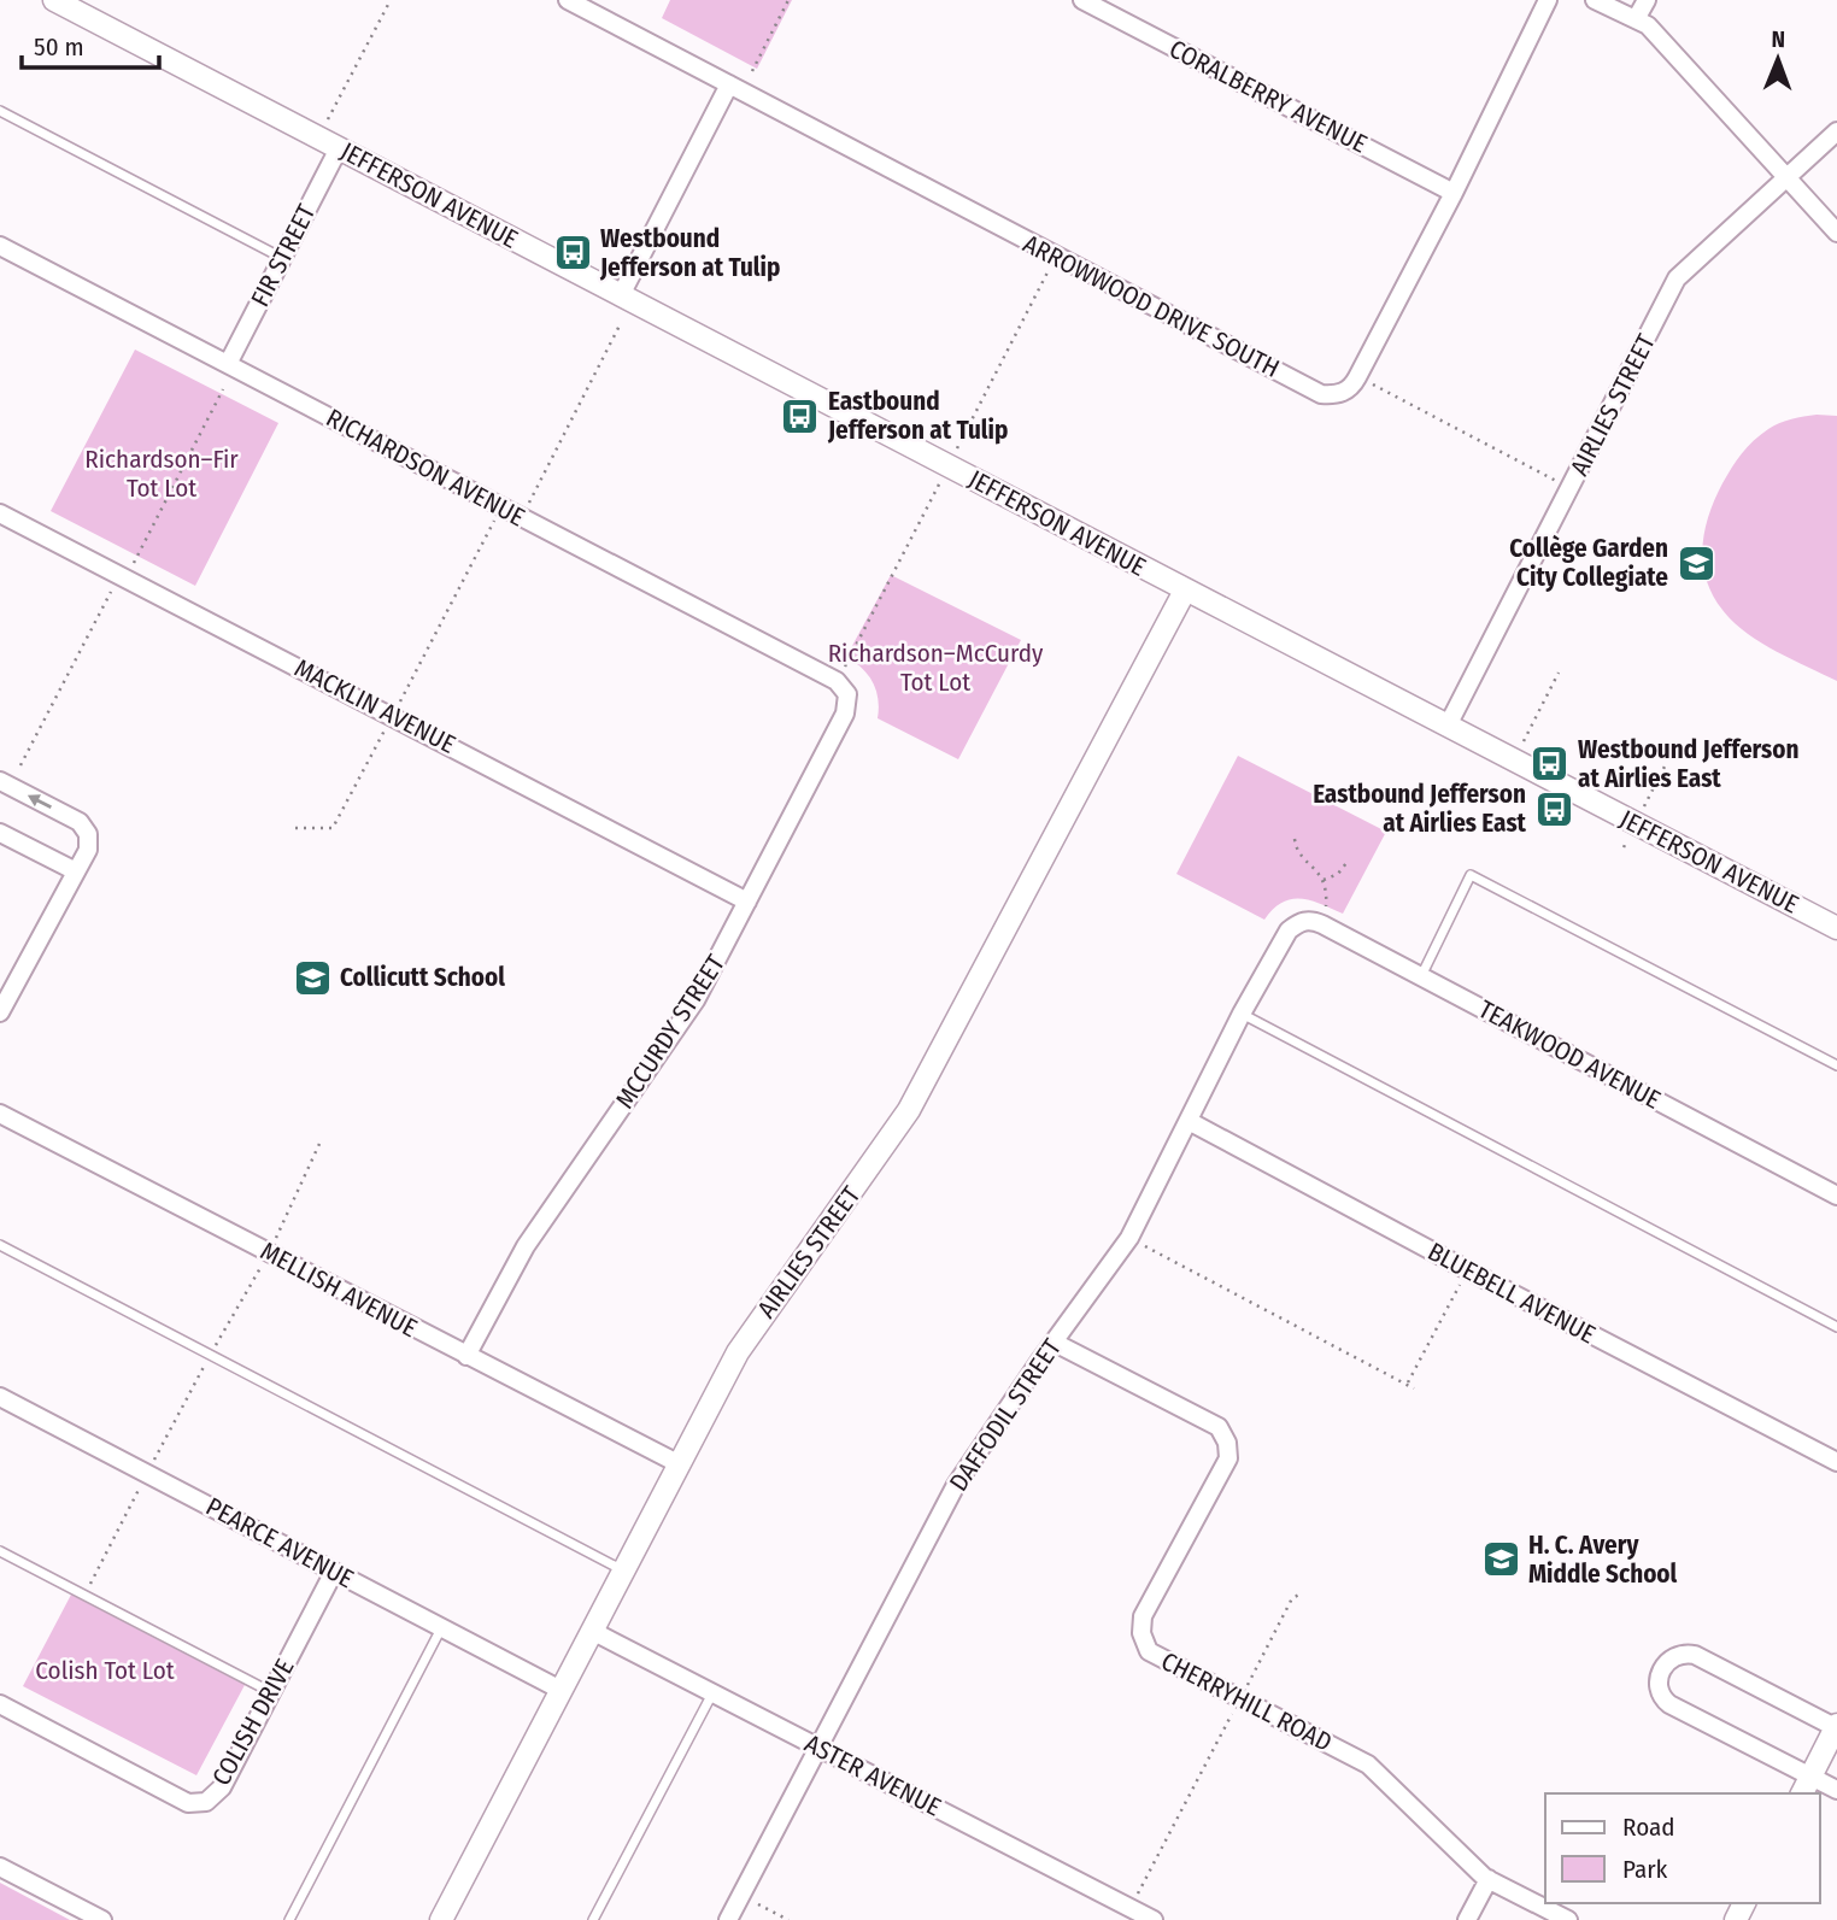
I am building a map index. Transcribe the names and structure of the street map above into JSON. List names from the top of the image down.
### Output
{
  "streets": {
    "street": [
      "CORALBERRY AVENUE",
      "JEFFERSON AVENUE",
      "FIR STREET",
      "ARROWWOOD DRIVE SOUTH",
      "AIRLIES STREET",
      "RICHARDSON AVENUE",
      "MACKLIN AVENUE",
      "MCCURDY STREET",
      "TEAKWOOD AVENUE",
      "MELLISH AVENUE",
      "BLUEBELL AVENUE",
      "DAFFODIL STREET",
      "PEARCE AVENUE",
      "CHERRYHILL ROAD",
      "COLISH DRIVE",
      "ASTER AVENUE"
    ]
  },
  "crossings": [
    ["JEFFERSON AVENUE", "FIR STREET"],
    ["JEFFERSON AVENUE", "AIRLIES STREET"],
    ["FIR STREET", "RICHARDSON AVENUE"],
    ["AIRLIES STREET", "MELLISH AVENUE"],
    ["AIRLIES STREET", "PEARCE AVENUE"],
    ["AIRLIES STREET", "ASTER AVENUE"],
    ["RICHARDSON AVENUE", "MCCURDY STREET"],
    ["MACKLIN AVENUE", "MCCURDY STREET"],
    ["MCCURDY STREET", "MELLISH AVENUE"],
    ["TEAKWOOD AVENUE", "DAFFODIL STREET"],
    ["BLUEBELL AVENUE", "DAFFODIL STREET"],
    ["DAFFODIL STREET", "CHERRYHILL ROAD"],
    ["DAFFODIL STREET", "ASTER AVENUE"],
    ["PEARCE AVENUE", "COLISH DRIVE"]
  ],
  "parks": ["Richardson–Fir Tot Lot", "Richardson–McCurdy Tot Lot", "Colish Tot Lot"],
  "places": {
    "bus stop": [
      "Westbound Jefferson at Tulip",
      "Eastbound Jefferson at Tulip",
      "Westbound Jefferson at Airlies East",
      "Eastbound Jefferson at Airlies East"
    ],
    "school or university": ["Collège Garden City Collegiate", "Collicutt School", "H. C. Avery Middle School"]
  },
  "legend": ["Road", "Park"],
  "scale_bar": "50 m",
  "north": "top"
}
